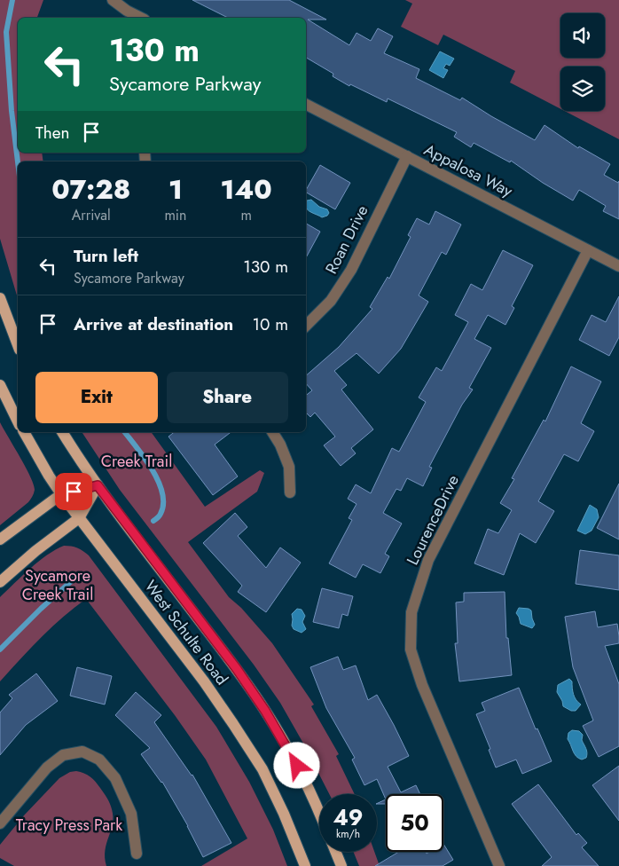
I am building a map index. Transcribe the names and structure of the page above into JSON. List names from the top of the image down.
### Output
{
  "streets": {
    "main road": ["West Schulte Road"],
    "street": ["Appalosa Way", "Roan Drive", "LourenceDrive"]
  },
  "crossings": [
    ["Appalosa Way", "Roan Drive"],
    ["Appalosa Way", "LourenceDrive"]
  ],
  "parks": ["Creek Trail", "Sycamore Creek Trail", "Tracy Press Park"],
  "page": {
    "turn": ["130 m", "Sycamore Parkway"],
    "then": "Then",
    "eta": [
      "07:28",
      "Arrival",
      "1",
      "min",
      "140",
      "m"
    ],
    "list": [
      {
        "name": "Turn left",
        "note": "Sycamore Parkway",
        "value": "130 m"
      },
      {
        "name": "Arrive at destination",
        "value": "10 m"
      }
    ],
    "buttons": ["Exit", "Share"],
    "speed": "49 km/h",
    "limit": "50"
  }
}
